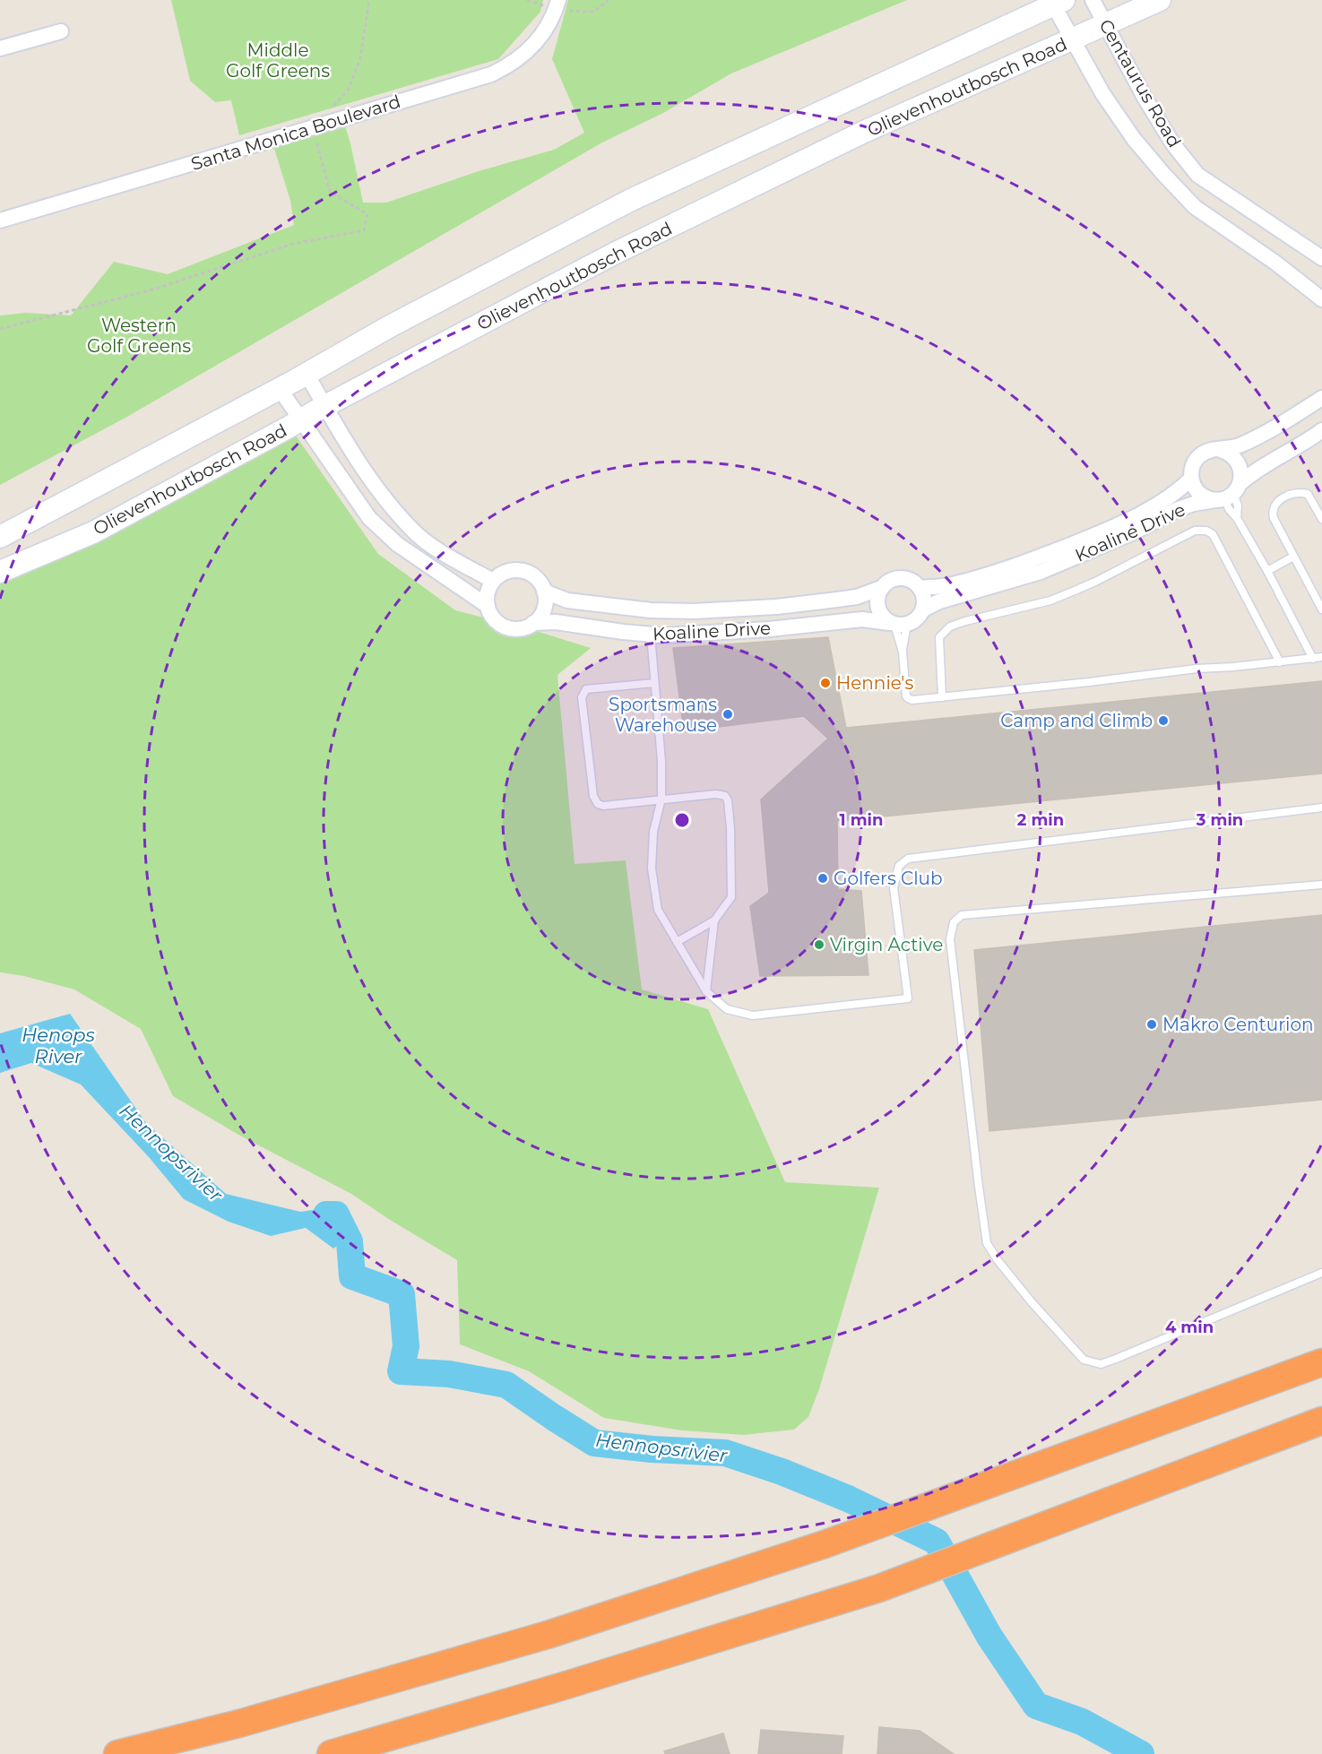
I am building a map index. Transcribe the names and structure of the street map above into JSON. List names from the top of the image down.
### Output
{
  "streets": {
    "main road": ["Olievenhoutbosch Road"],
    "street": ["Centaurus Road", "Santa Monica Boulevard", "Koaline Drive"]
  },
  "crossings": [
    ["Centaurus Road", "Olievenhoutbosch Road"],
    ["Olievenhoutbosch Road", "Koaline Drive"]
  ],
  "water": ["Henops River", "Hennopsrivier"],
  "parks": ["Middle Golf Greens", "Western Golf Greens"],
  "places": [
    "Hennie's",
    "Sportsmans Warehouse",
    "Camp and Climb",
    "Golfers Club",
    "Virgin Active",
    "Makro Centurion"
  ],
  "rings": [
    "1 min",
    "2 min",
    "3 min",
    "4 min"
  ]
}
